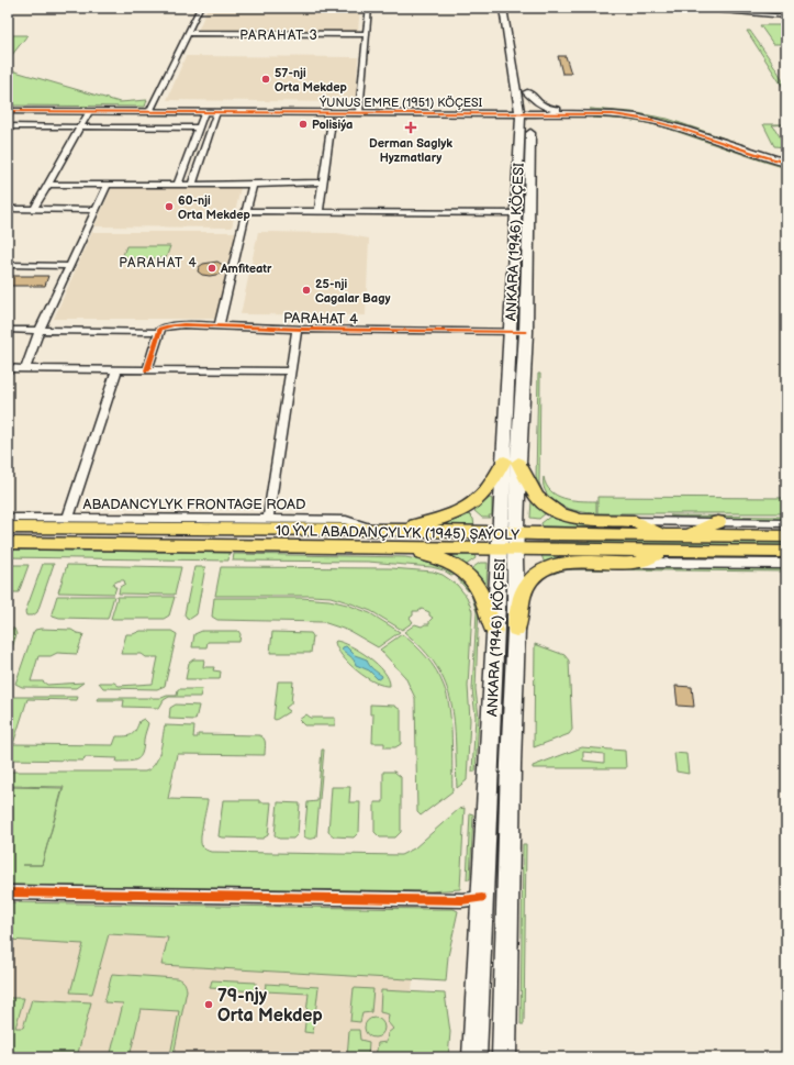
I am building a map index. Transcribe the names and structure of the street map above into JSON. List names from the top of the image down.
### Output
{
  "streets": {
    "main road": ["ÝUNUS EMRE (1951) KÖÇESI", "ANKARA (1946) KÖÇESI", "10 ÝYL ABADANÇYLYK (1945) ŞAÝOLY"],
    "street": ["PARAHAT 4", "ABADANCYLYK FRONTAGE ROAD"]
  },
  "crossings": [
    ["ÝUNUS EMRE (1951) KÖÇESI", "ANKARA (1946) KÖÇESI"],
    ["ANKARA (1946) KÖÇESI", "PARAHAT 4"],
    ["ANKARA (1946) KÖÇESI", "10 ÝYL ABADANÇYLYK (1945) ŞAÝOLY"],
    ["PARAHAT 4", "ABADANCYLYK FRONTAGE ROAD"],
    ["ABADANCYLYK FRONTAGE ROAD", "10 ÝYL ABADANÇYLYK (1945) ŞAÝOLY"]
  ],
  "districts": ["PARAHAT 3", "PARAHAT 4"],
  "places": {
    "other": [
      "57-nji Orta Mekdep",
      "Polisiýa",
      "60-nji Orta Mekdep",
      "Amfiteatr",
      "25-nji Cagalar Bagy",
      "79-njy Orta Mekdep"
    ],
    "health": ["Derman Saglyk Hyzmatlary"]
  }
}
